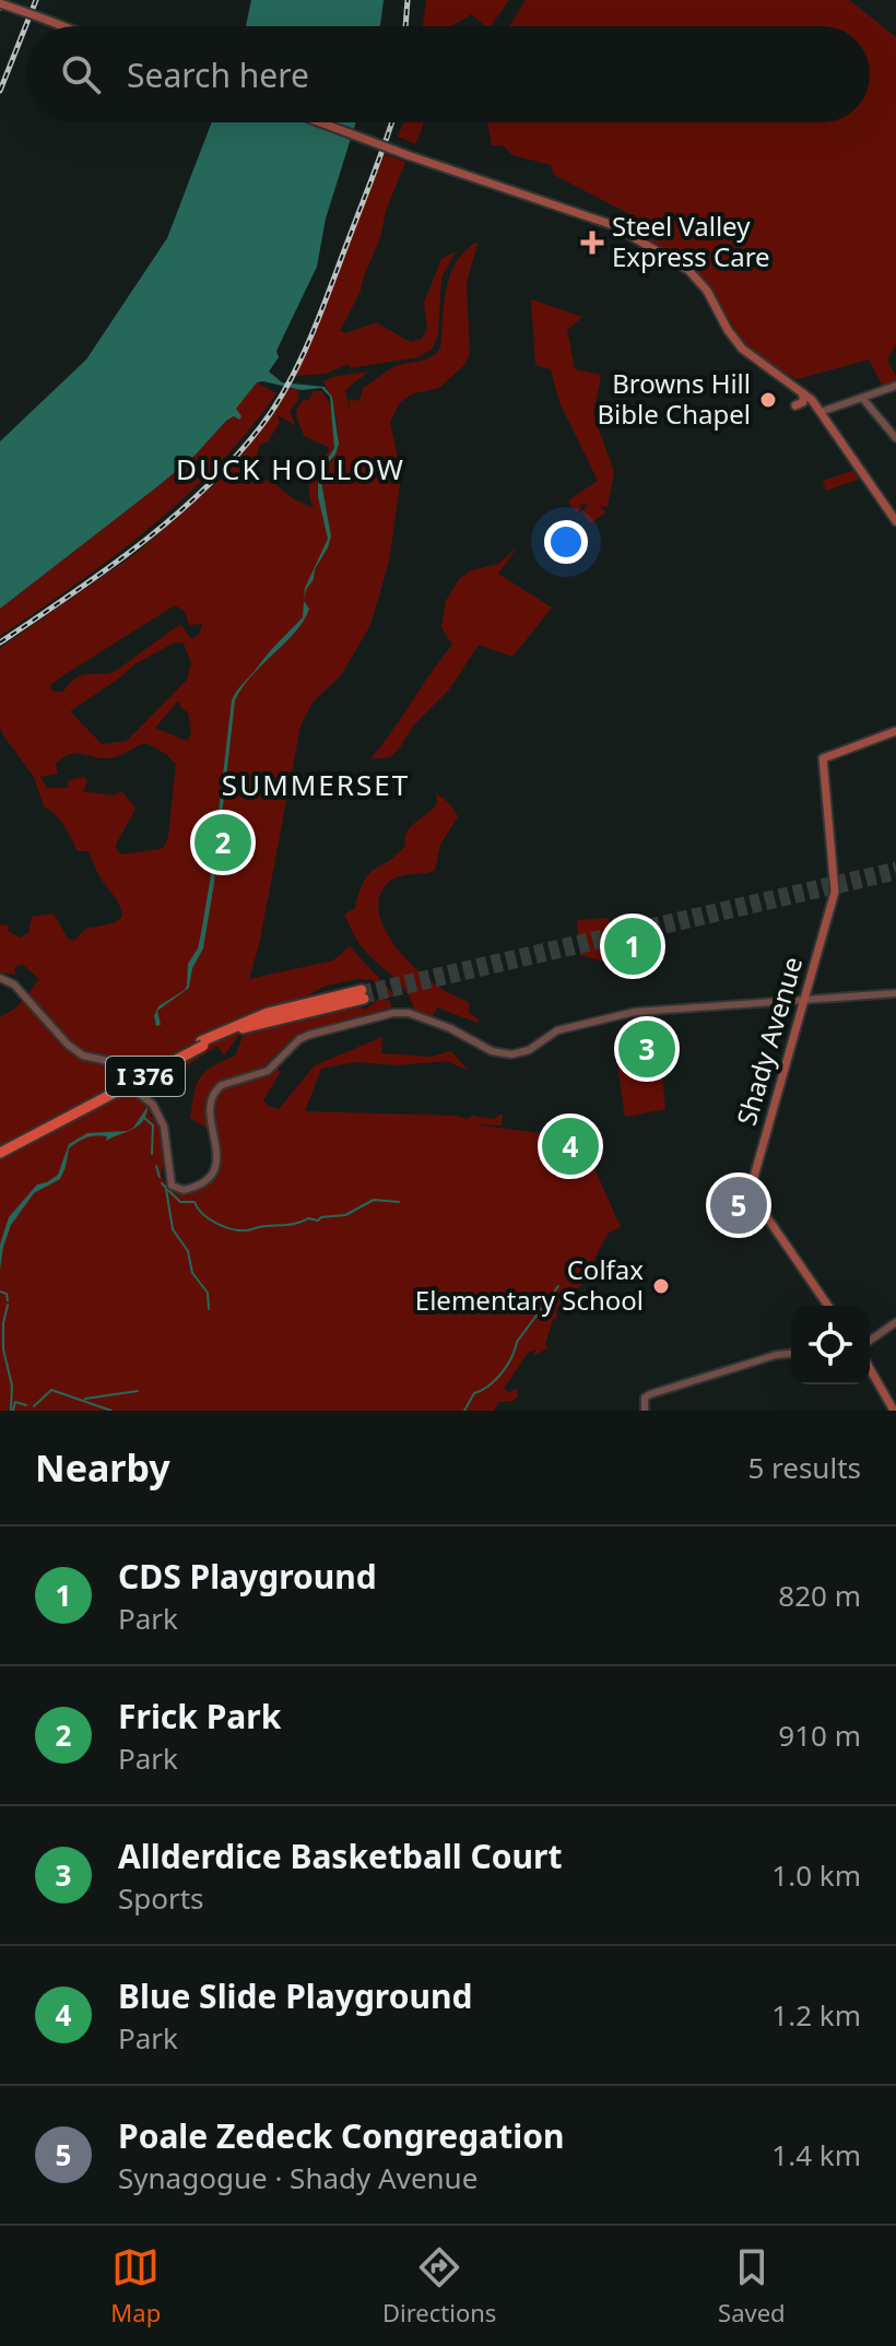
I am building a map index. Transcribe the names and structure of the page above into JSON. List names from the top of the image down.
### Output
{
  "streets": {
    "highway": ["I 376"],
    "main road": ["Shady Avenue"]
  },
  "districts": ["DUCK HOLLOW", "SUMMERSET"],
  "places": {
    "health": ["Steel Valley Express Care"],
    "other": ["Browns Hill Bible Chapel", "Colfax Elementary School"]
  },
  "page": {
    "search": "Search here",
    "pins": [
      "2",
      "1",
      "3",
      "4",
      "5"
    ],
    "heading": ["Nearby", "5 results"],
    "list": [
      {
        "mark": "1",
        "name": "CDS Playground",
        "note": "Park",
        "value": "820 m"
      },
      {
        "mark": "2",
        "name": "Frick Park",
        "note": "Park",
        "value": "910 m"
      },
      {
        "mark": "3",
        "name": "Allderdice Basketball Court",
        "note": "Sports",
        "value": "1.0 km"
      },
      {
        "mark": "4",
        "name": "Blue Slide Playground",
        "note": "Park",
        "value": "1.2 km"
      },
      {
        "mark": "5",
        "name": "Poale Zedeck Congregation",
        "note": "Synagogue · Shady Avenue",
        "value": "1.4 km"
      }
    ],
    "nav": ["Map", "Directions", "Saved"]
  }
}
